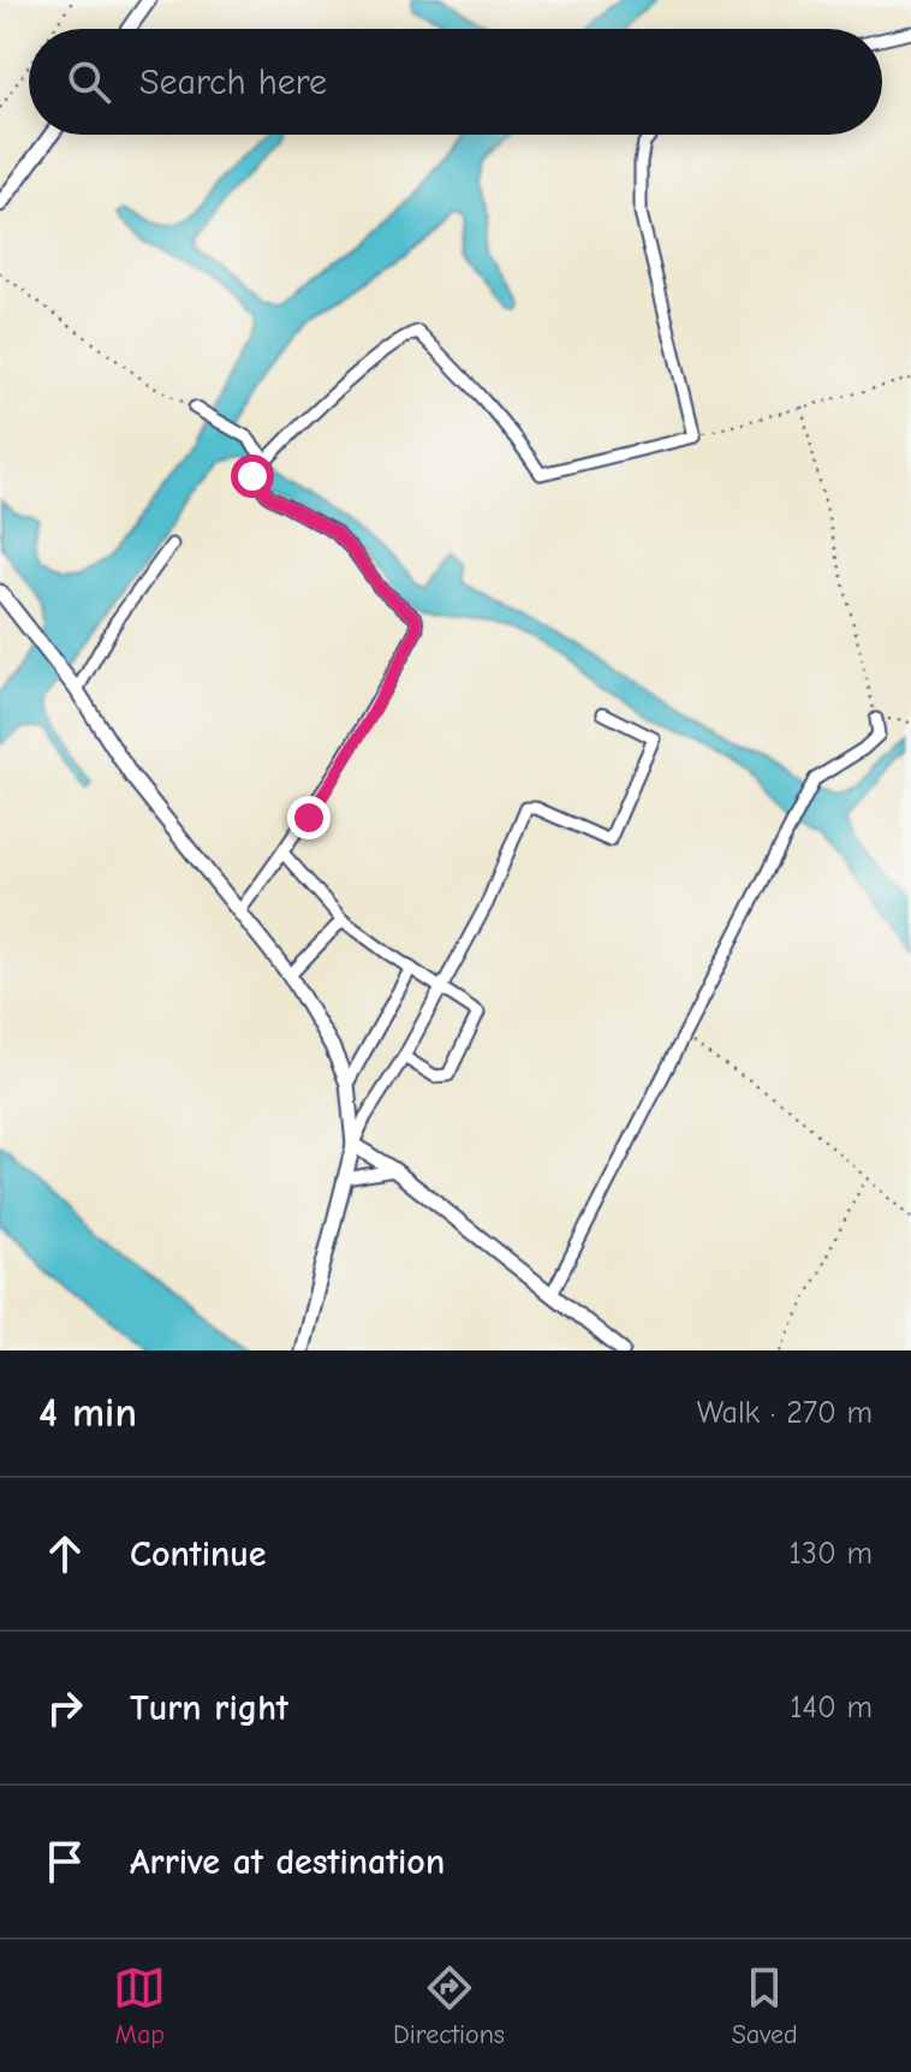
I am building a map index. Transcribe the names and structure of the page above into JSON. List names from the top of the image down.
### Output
{
  "page": {
    "search": "Search here",
    "heading": ["4 min", "Walk · 270 m"],
    "list": [
      ["Continue", "130 m"],
      ["Turn right", "140 m"],
      "Arrive at destination"
    ],
    "nav": ["Map", "Directions", "Saved"]
  }
}
